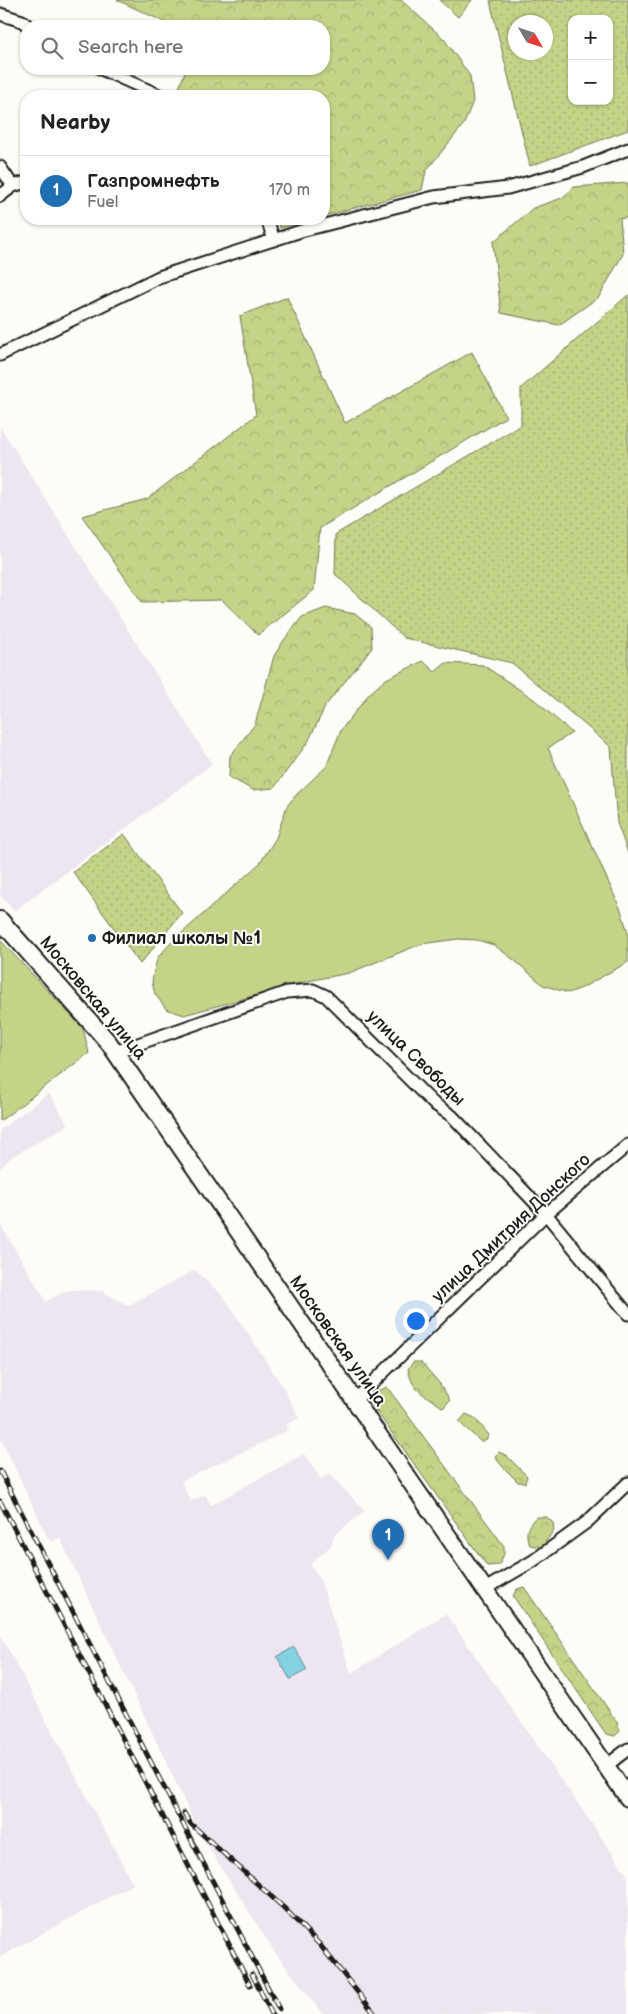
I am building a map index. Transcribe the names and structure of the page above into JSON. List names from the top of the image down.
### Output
{
  "streets": {
    "main road": ["Московская улица"],
    "street": ["улица Свободы", "улица Дмитрия Донского"]
  },
  "crossings": [
    ["Московская улица", "улица Свободы"],
    ["Московская улица", "улица Дмитрия Донского"],
    ["улица Свободы", "улица Дмитрия Донского"]
  ],
  "places": ["Филиал школы №1"],
  "north": "bottom right",
  "page": {
    "map_buttons": ["+", "−"],
    "search": "Search here",
    "heading": "Nearby",
    "list": [
      {
        "mark": "1",
        "name": "Газпромнефть",
        "note": "Fuel",
        "value": "170 m"
      }
    ],
    "pins": "1"
  }
}
